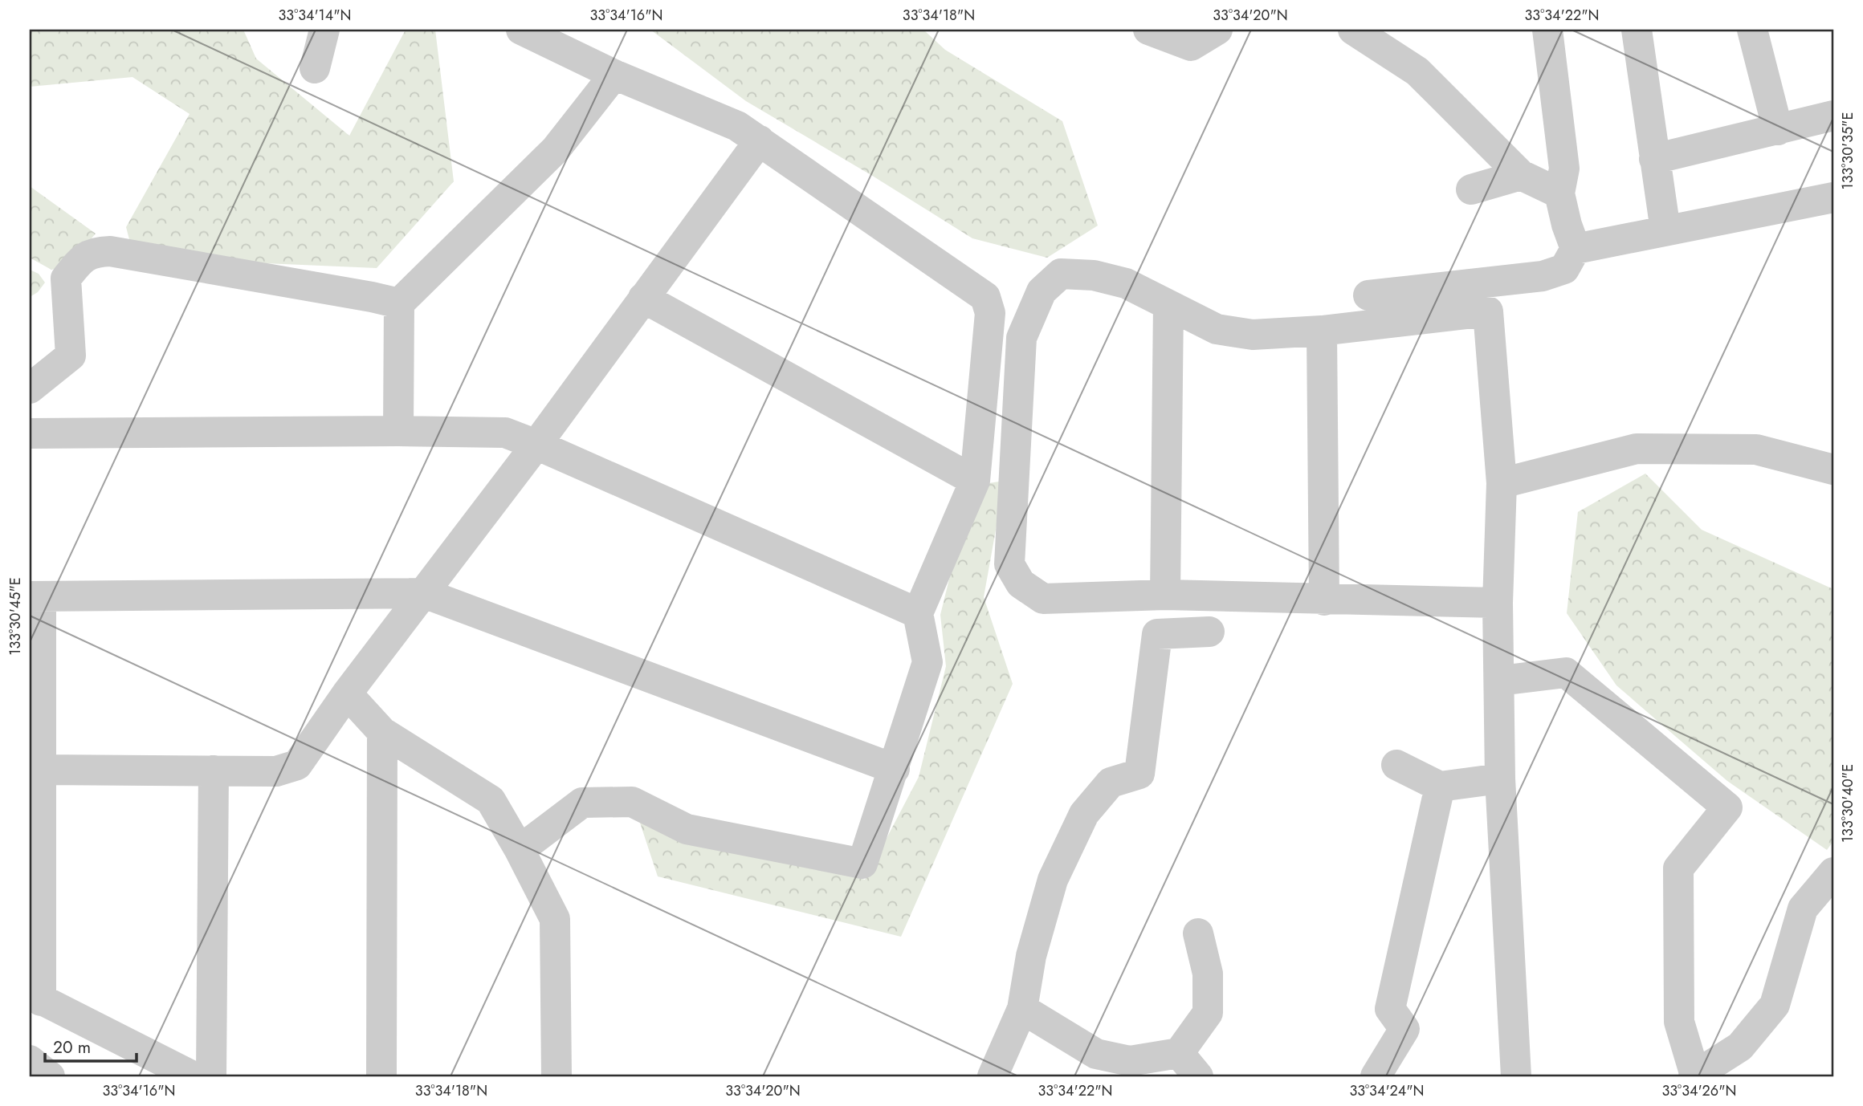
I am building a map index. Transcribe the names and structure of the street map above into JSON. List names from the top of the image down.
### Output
{
  "scale_bar": "20 m",
  "coordinates": [
    "33°34'14\"N",
    "33°34'16\"N",
    "33°34'18\"N",
    "33°34'20\"N",
    "33°34'22\"N",
    "133°30'35\"E",
    "133°30'45\"E",
    "133°30'40\"E",
    "33°34'24\"N",
    "33°34'26\"N"
  ]
}
